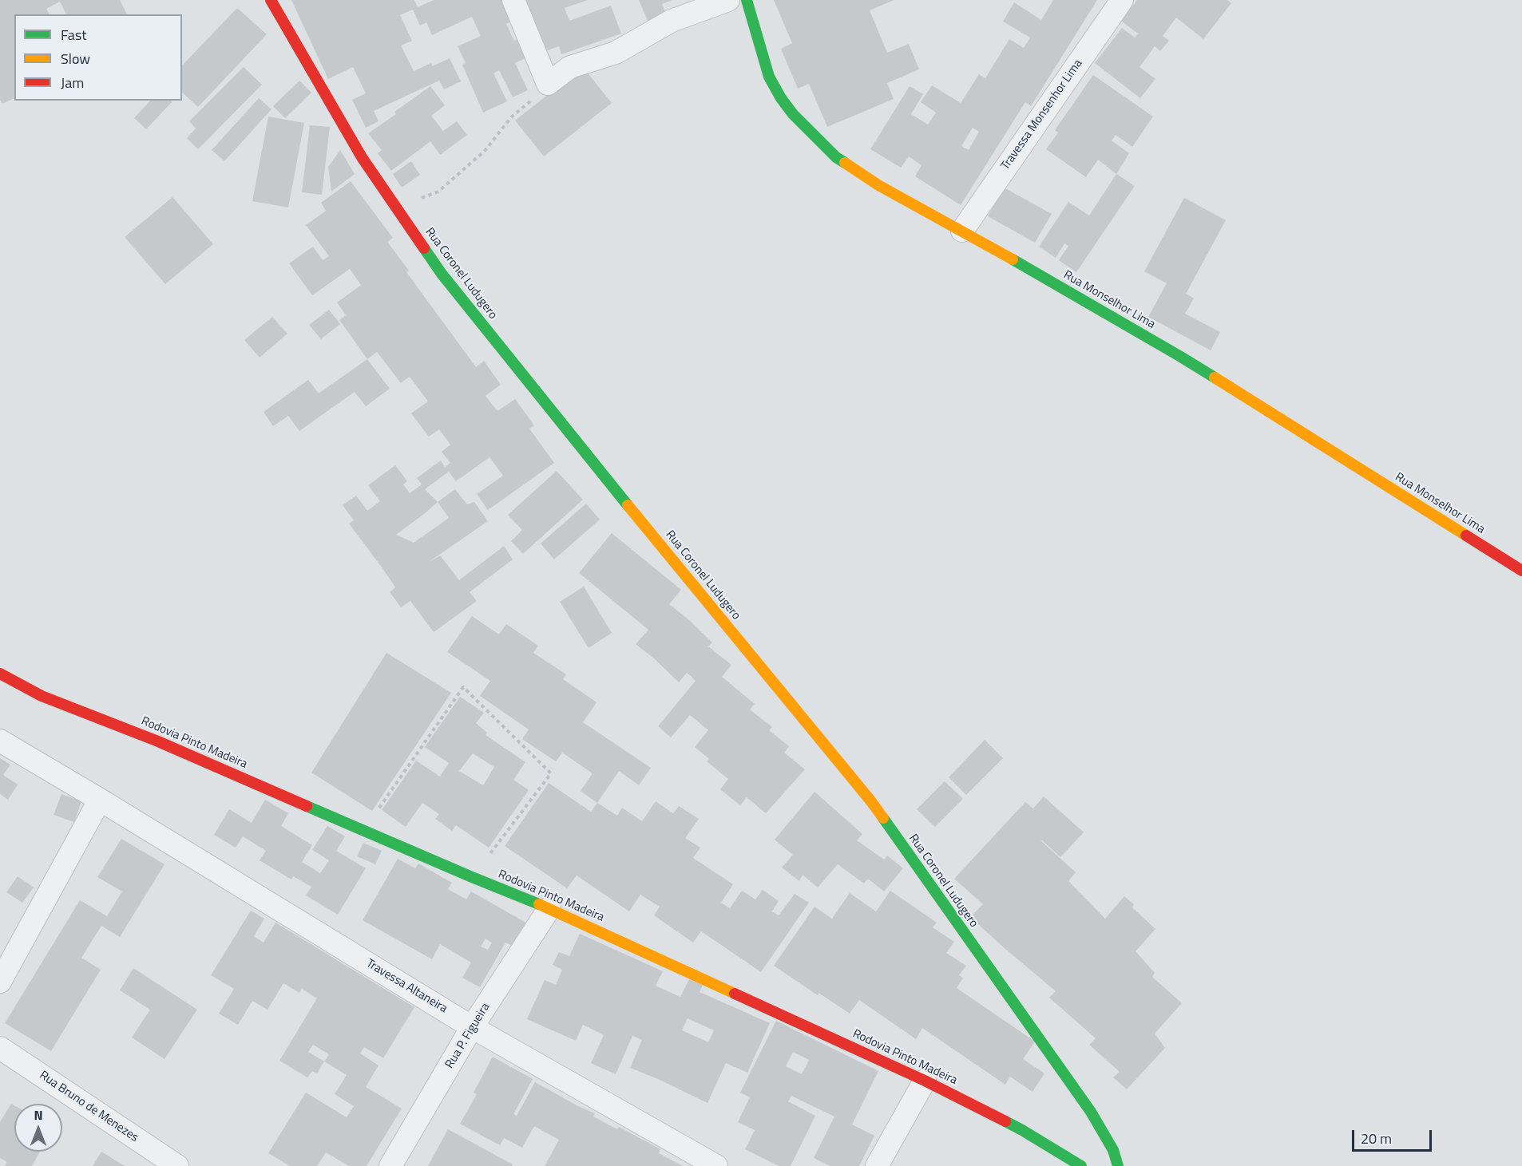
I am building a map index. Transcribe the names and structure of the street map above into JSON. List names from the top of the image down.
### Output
{
  "streets": {
    "street": [
      "Travessa Monsenhor Lima",
      "Rua Coronel Ludugero",
      "Rua Monselhor Lima",
      "Rodovia Pinto Madeira",
      "Travessa Altaneira",
      "Rua P. Figueira",
      "Rua Bruno de Menezes"
    ]
  },
  "crossings": [
    ["Travessa Monsenhor Lima", "Rua Monselhor Lima"],
    ["Rodovia Pinto Madeira", "Rua P. Figueira"],
    ["Travessa Altaneira", "Rua P. Figueira"]
  ],
  "legend": ["Fast", "Slow", "Jam"],
  "scale_bar": "20 m",
  "north": "top"
}
